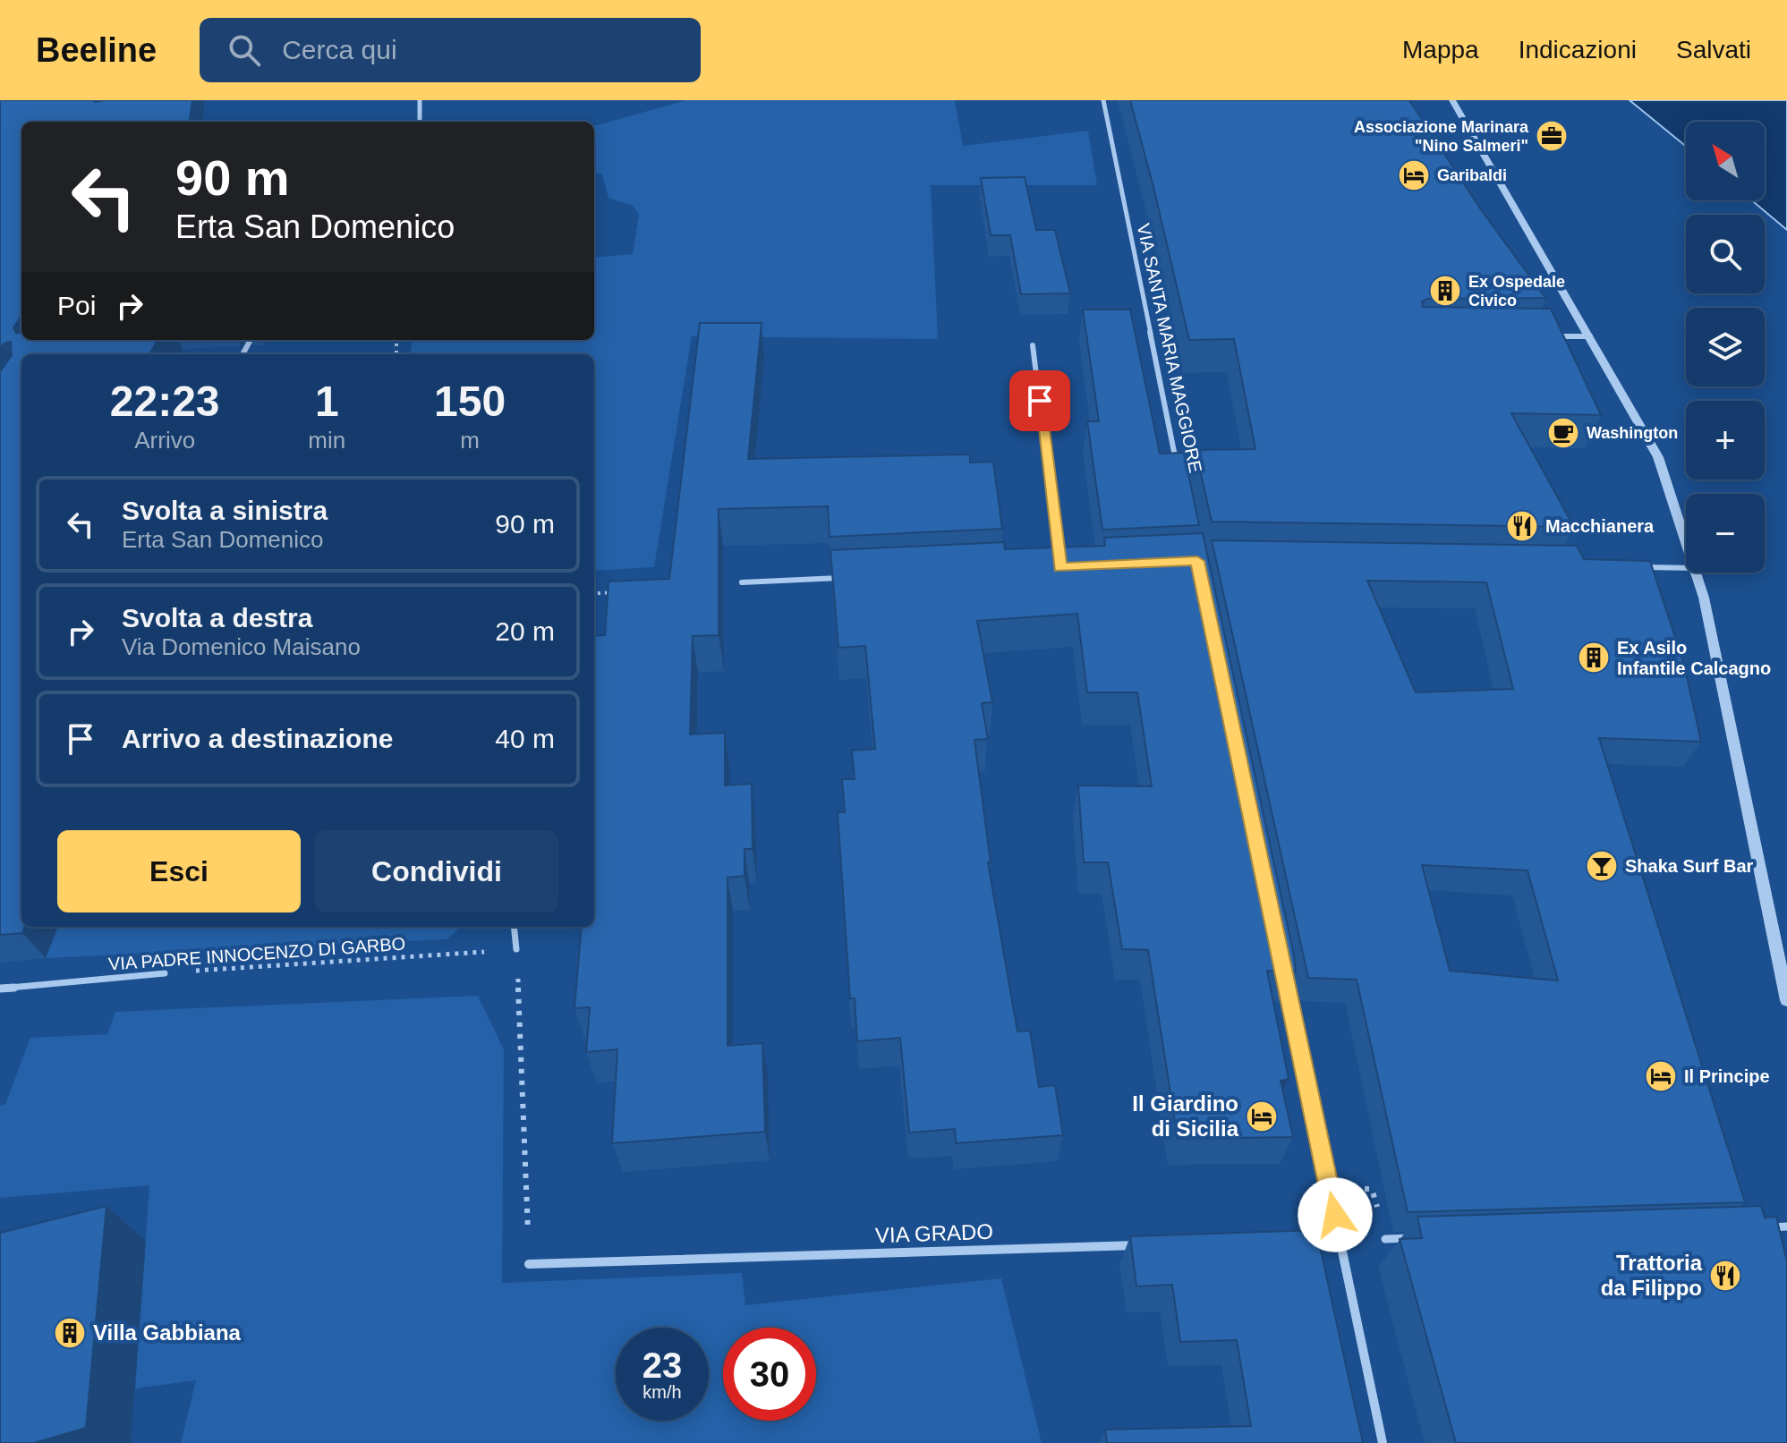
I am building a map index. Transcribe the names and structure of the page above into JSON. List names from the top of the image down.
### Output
{
  "streets": {
    "street": ["VIA SANTA MARIA MAGGIORE", "VIA PADRE INNOCENZO DI GARBO", "VIA GRADO"]
  },
  "places": {
    "office": ["Associazione Marinara \"Nino Salmeri\""],
    "hotel": ["Garibaldi", "Il Principe", "Il Giardino di Sicilia"],
    "building": ["Ex Ospedale Civico", "Ex Asilo Infantile Calcagno", "Villa Gabbiana"],
    "cafe": ["Washington"],
    "restaurant": ["Macchianera", "Trattoria da Filippo"],
    "bar": ["Shaka Surf Bar"]
  },
  "north": "top left",
  "page": {
    "header": "Beeline",
    "search": "Cerca qui",
    "nav": ["Mappa", "Indicazioni", "Salvati"],
    "map_buttons": ["+", "−"],
    "turn": ["90 m", "Erta San Domenico"],
    "then": "Poi",
    "eta": [
      "22:23",
      "Arrivo",
      "1",
      "min",
      "150",
      "m"
    ],
    "list": [
      {
        "name": "Svolta a sinistra",
        "note": "Erta San Domenico",
        "value": "90 m"
      },
      {
        "name": "Svolta a destra",
        "note": "Via Domenico Maisano",
        "value": "20 m"
      },
      {
        "name": "Arrivo a destinazione",
        "value": "40 m"
      }
    ],
    "buttons": ["Esci", "Condividi"],
    "speed": "23 km/h",
    "limit": "30"
  }
}
